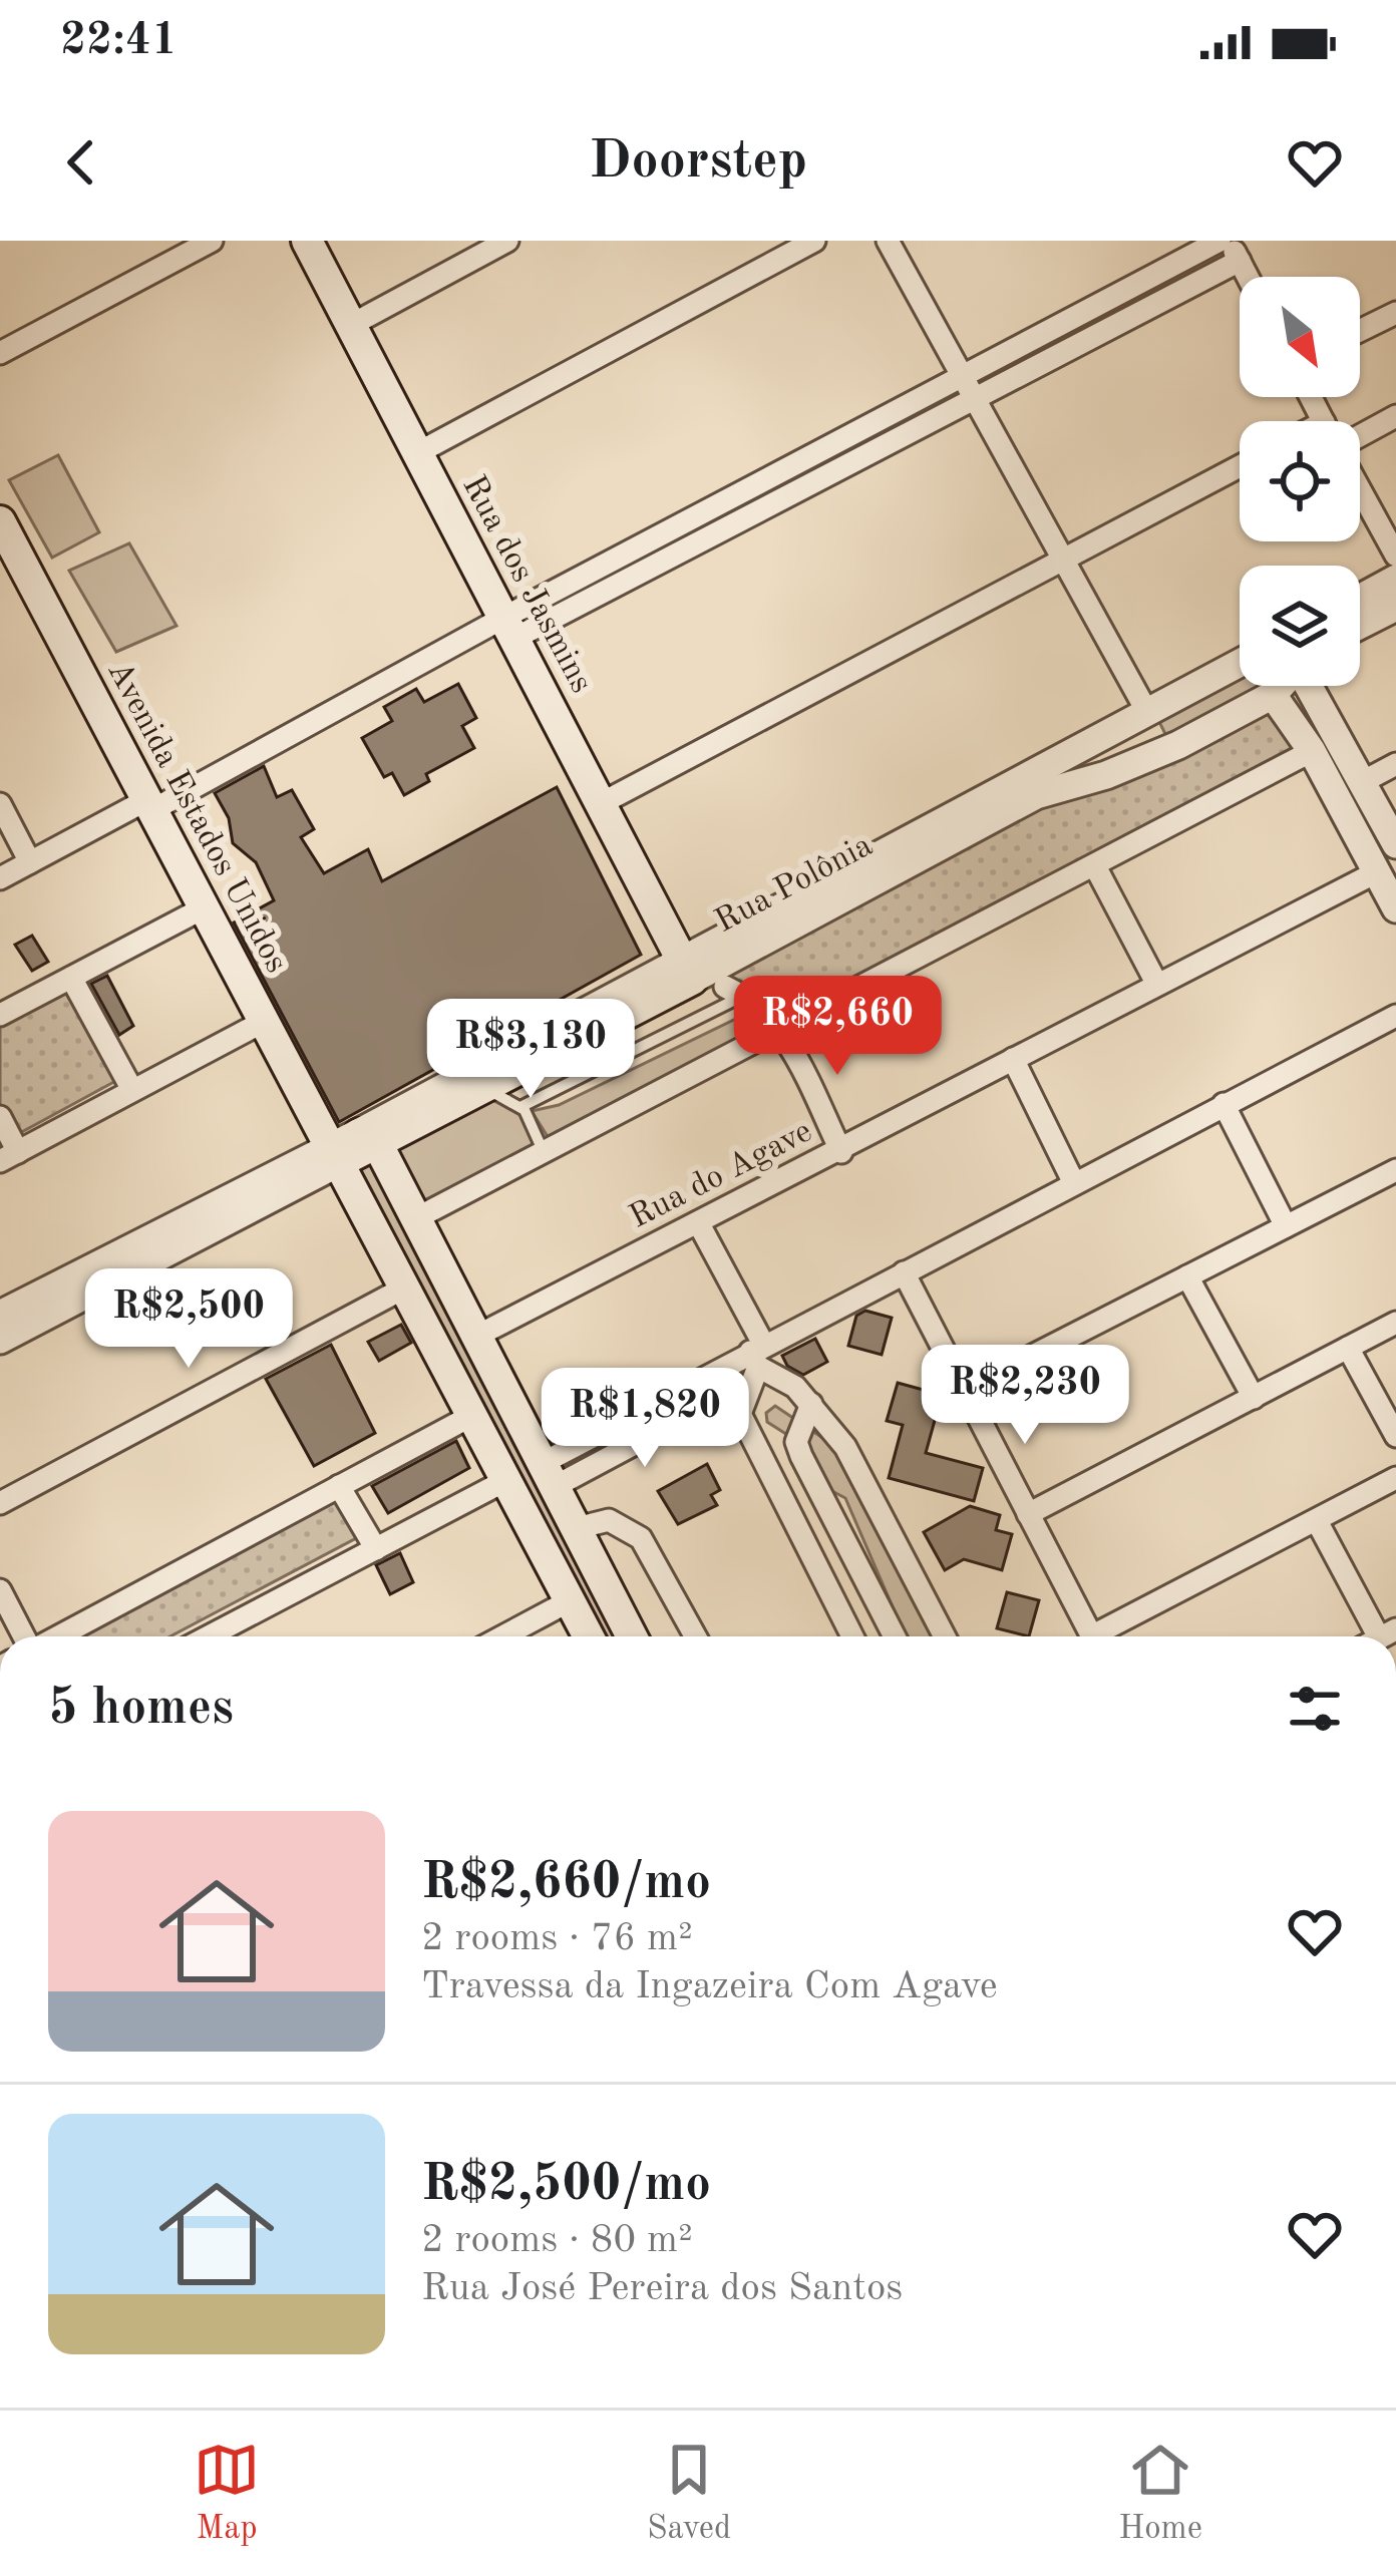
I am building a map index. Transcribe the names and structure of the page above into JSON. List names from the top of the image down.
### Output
{
  "streets": {
    "main road": ["Rua dos Jasmins", "Avenida Estados Unidos", "Rua Polônia"],
    "street": ["Rua do Agave"]
  },
  "crossings": [
    ["Rua dos Jasmins", "Rua Polônia"],
    ["Avenida Estados Unidos", "Rua Polônia"]
  ],
  "north": "bottom right",
  "page": {
    "status": "22:41",
    "header": "Doorstep",
    "price": [
      "R$2,660",
      "R$3,130",
      "R$2,500",
      "R$2,230",
      "R$1,820"
    ],
    "heading": "5 homes",
    "list": [
      {
        "name": "R$2,660/mo",
        "note": "2 rooms · 76 m² · Travessa da Ingazeira Com Agave"
      },
      {
        "name": "R$2,500/mo",
        "note": "2 rooms · 80 m² · Rua José Pereira dos Santos"
      }
    ],
    "tabs": ["Map", "Saved", "Home"]
  }
}
